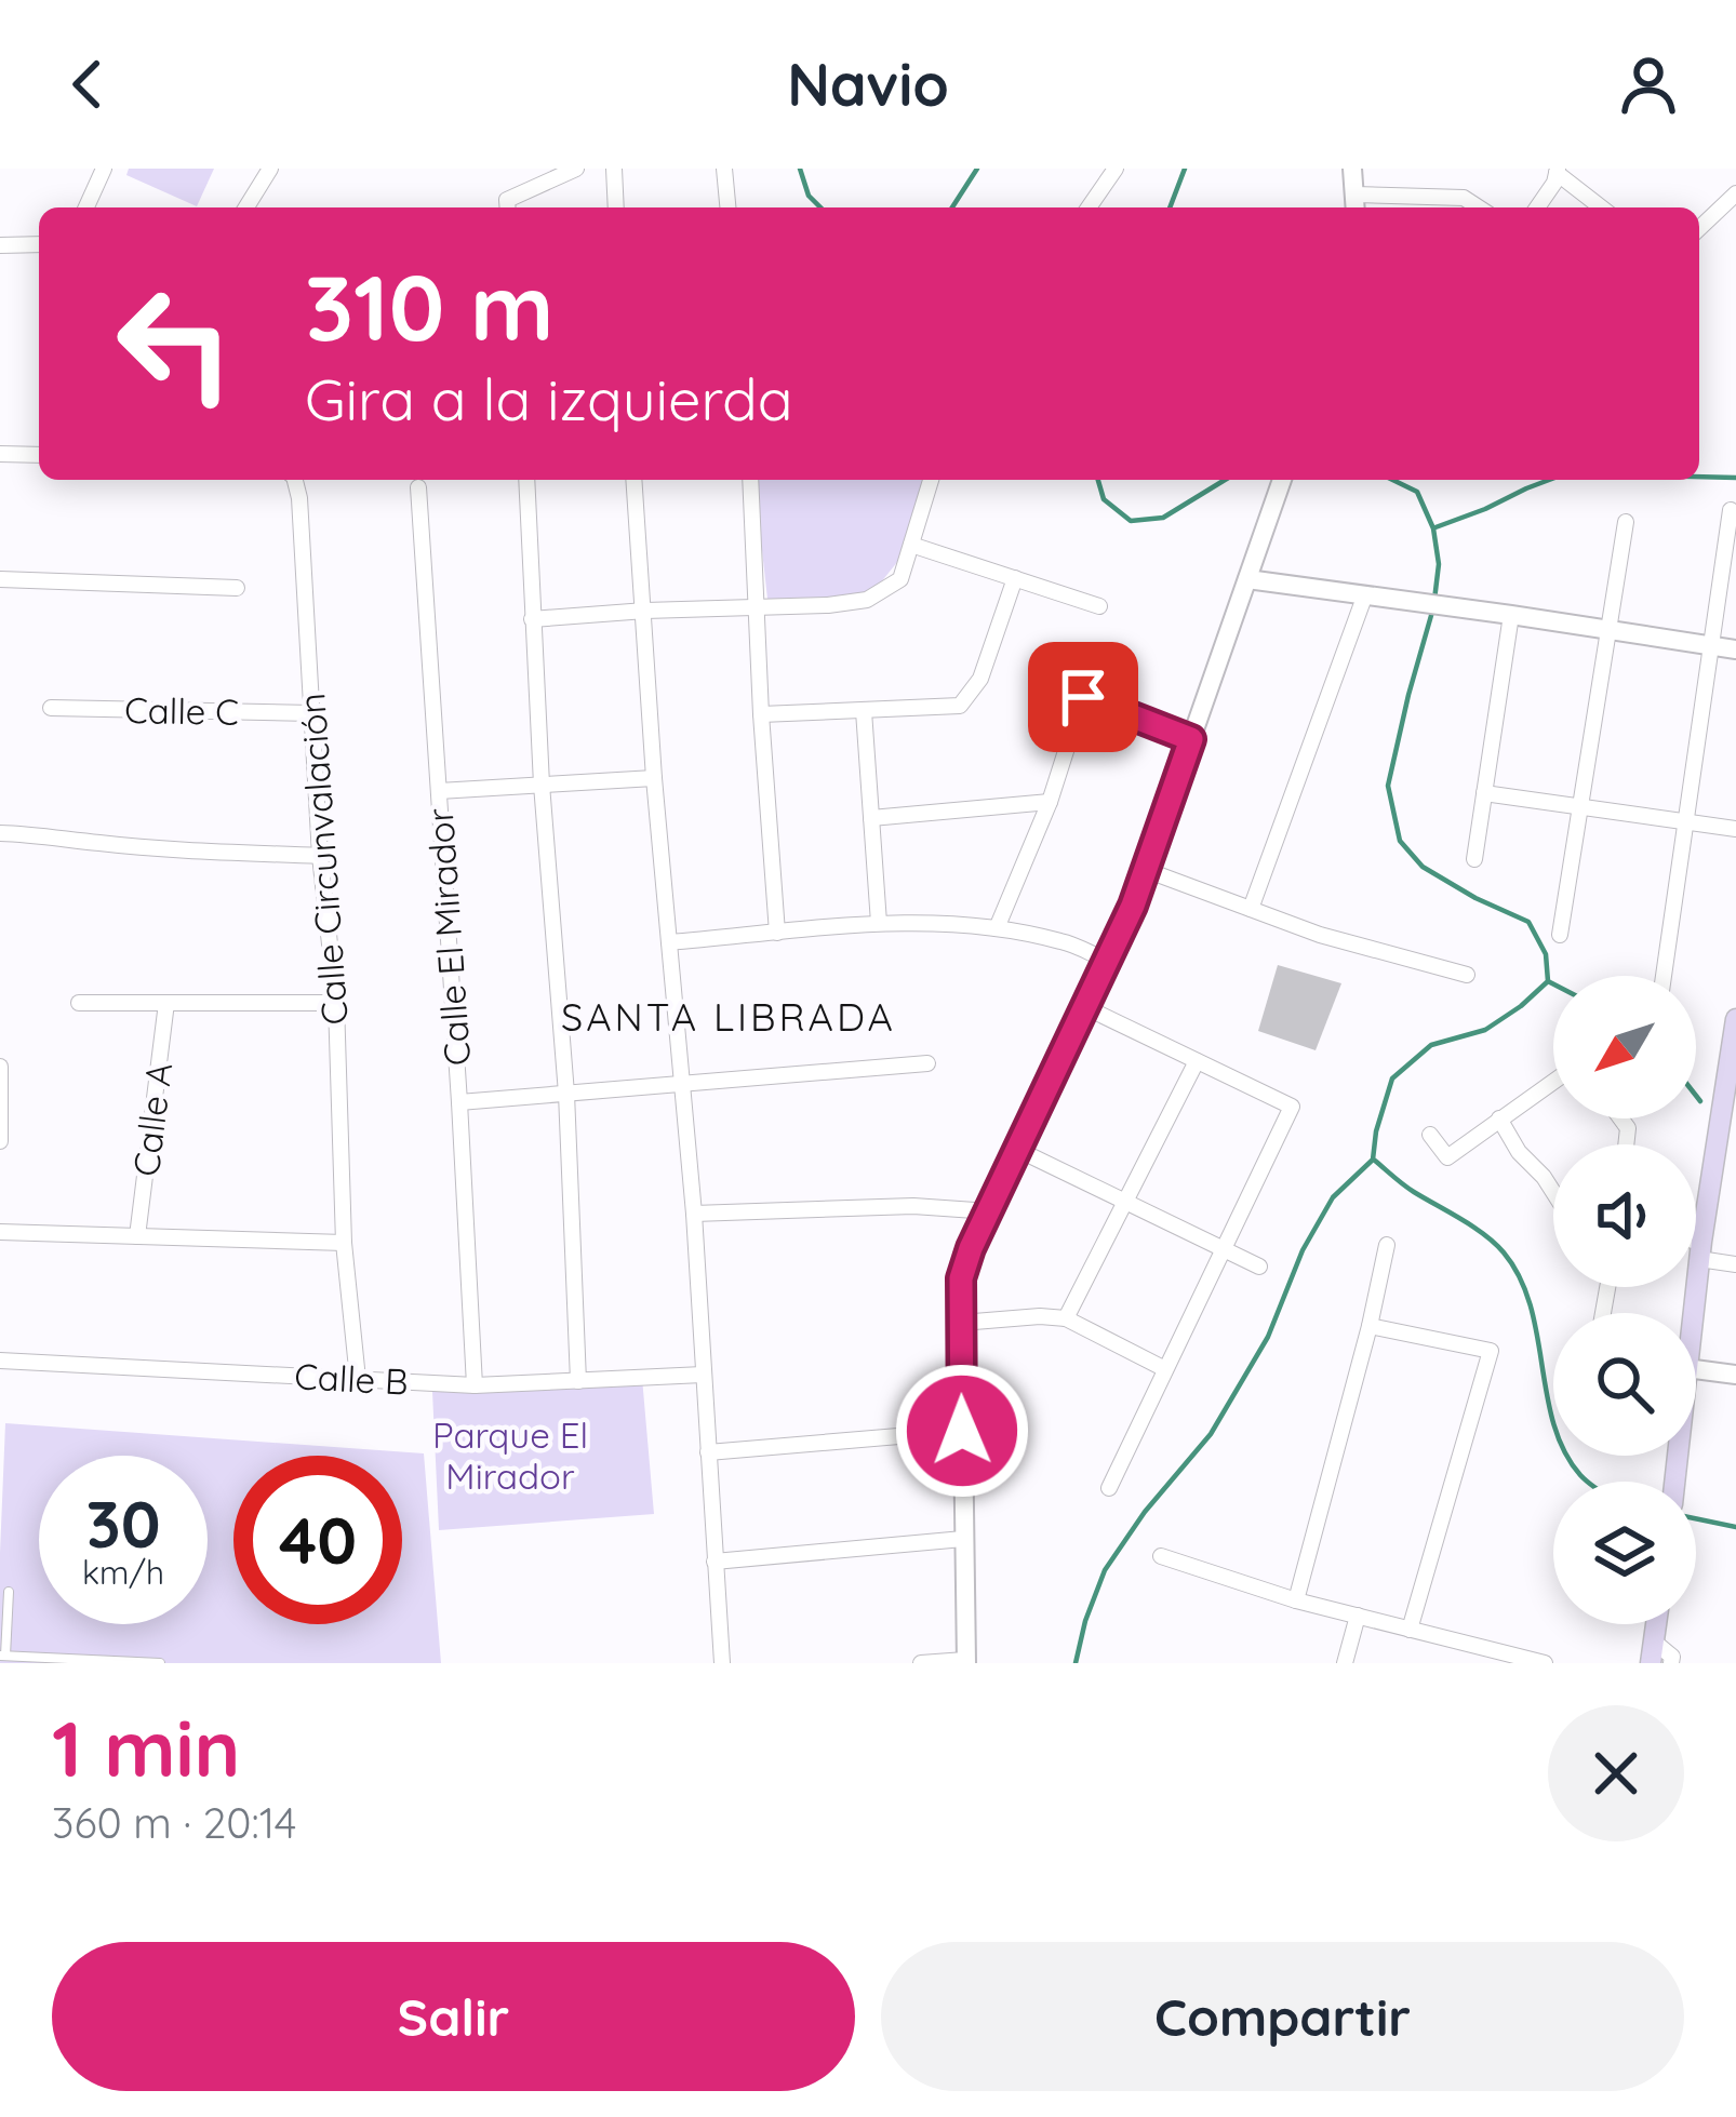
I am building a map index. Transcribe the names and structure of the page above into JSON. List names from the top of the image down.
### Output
{
  "streets": {
    "street": [
      "Calle C",
      "Calle Circunvalación",
      "Calle El Mirador",
      "Calle A",
      "Calle B"
    ]
  },
  "crossings": [
    ["Calle C", "Calle Circunvalación"],
    ["Calle Circunvalación", "Calle B"],
    ["Calle El Mirador", "Calle B"]
  ],
  "districts": ["SANTA LIBRADA"],
  "parks": ["Parque El Mirador"],
  "north": "bottom left",
  "page": {
    "header": "Navio",
    "turn": ["310 m", "Gira a la izquierda"],
    "speed": "30 km/h",
    "limit": "40",
    "heading": ["1 min", "360 m · 20:14"],
    "buttons": ["Salir", "Compartir"]
  }
}
